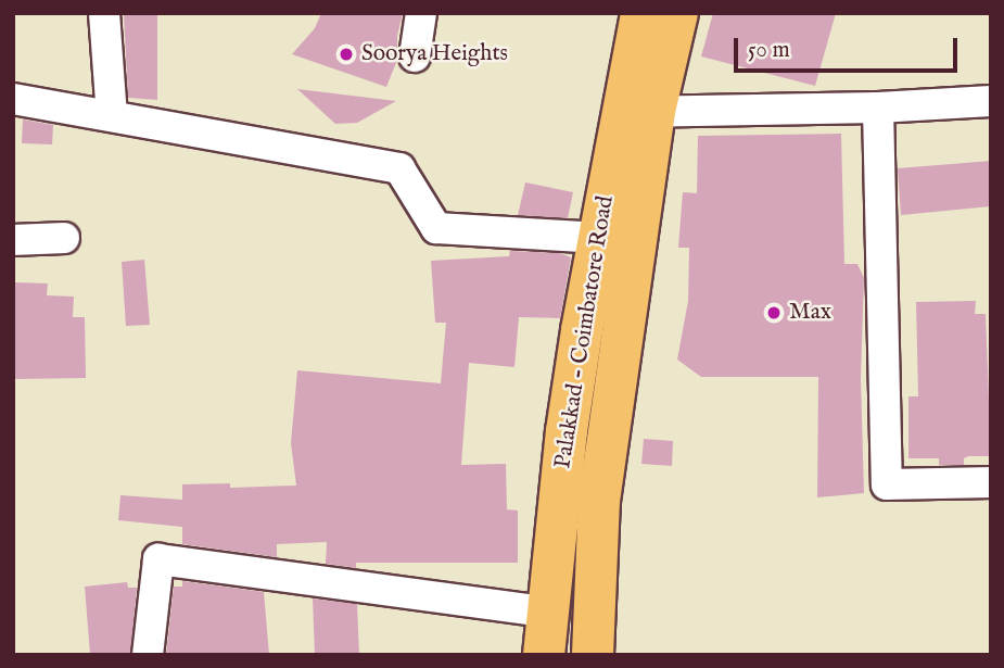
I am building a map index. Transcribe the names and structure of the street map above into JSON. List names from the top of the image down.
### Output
{
  "streets": {
    "main road": ["Palakkad - Coimbatore Road"]
  },
  "places": ["Soorya Heights", "Max"],
  "scale_bar": "50 m"
}
